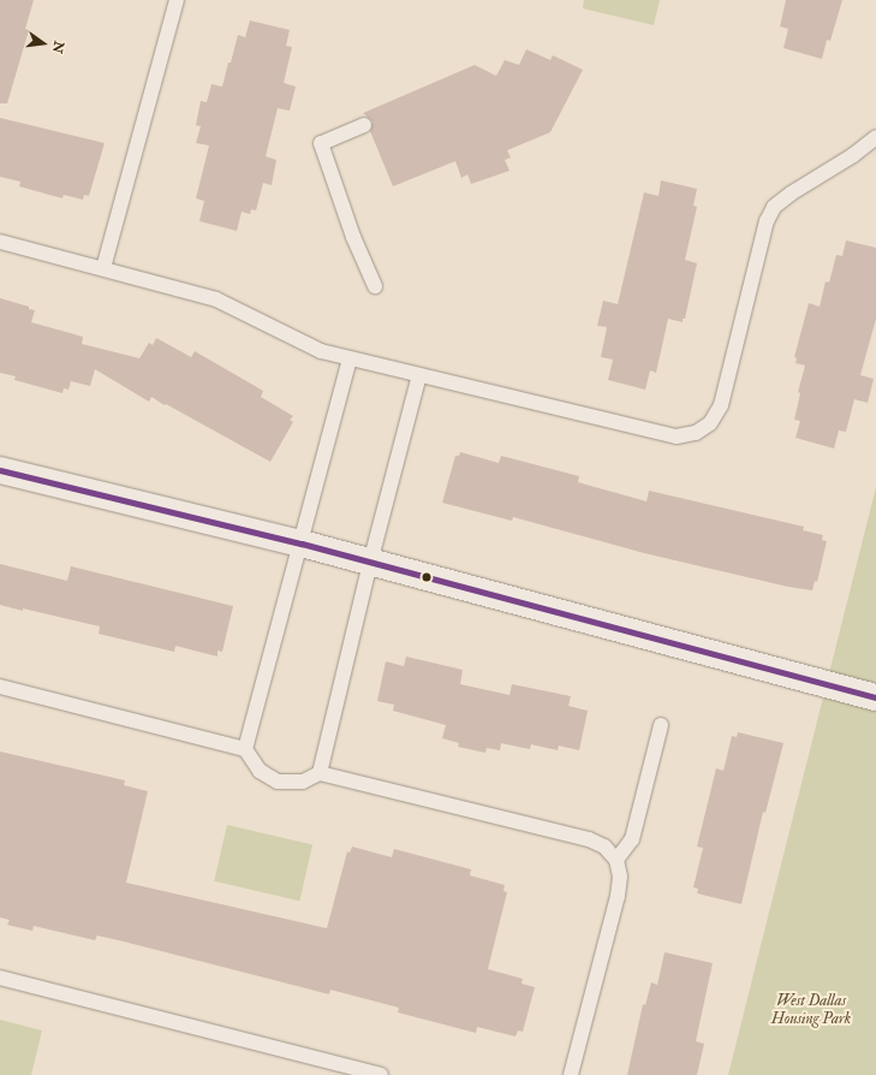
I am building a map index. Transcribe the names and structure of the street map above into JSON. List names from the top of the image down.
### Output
{
  "parks": ["West Dallas Housing Park"],
  "north": "right"
}
